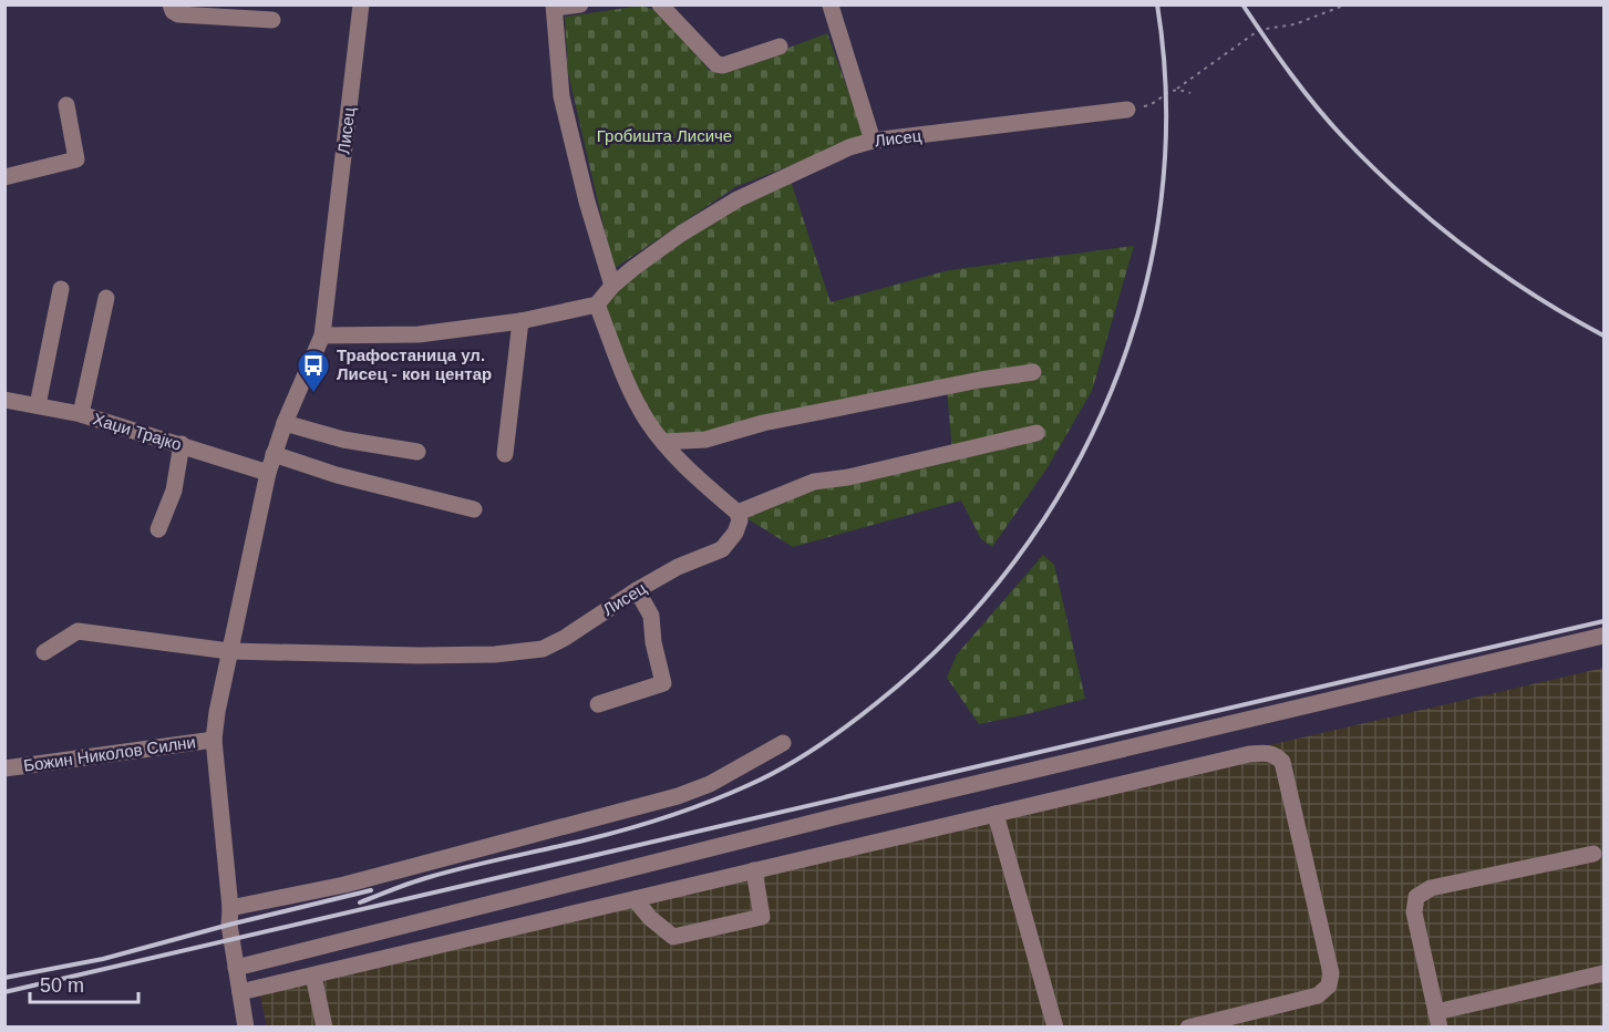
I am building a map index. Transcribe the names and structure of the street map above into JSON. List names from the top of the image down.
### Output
{
  "streets": {
    "street": ["Лисец", "Хаџи Трајко", "Божин Николов Силни"]
  },
  "crossings": [
    ["Лисец", "Хаџи Трајко"],
    ["Лисец", "Божин Николов Силни"]
  ],
  "parks": ["Гробишта Лисиче"],
  "places": {
    "bus stop": ["Трафостаница ул. Лисец - кон центар"]
  },
  "scale_bar": "50 m"
}
